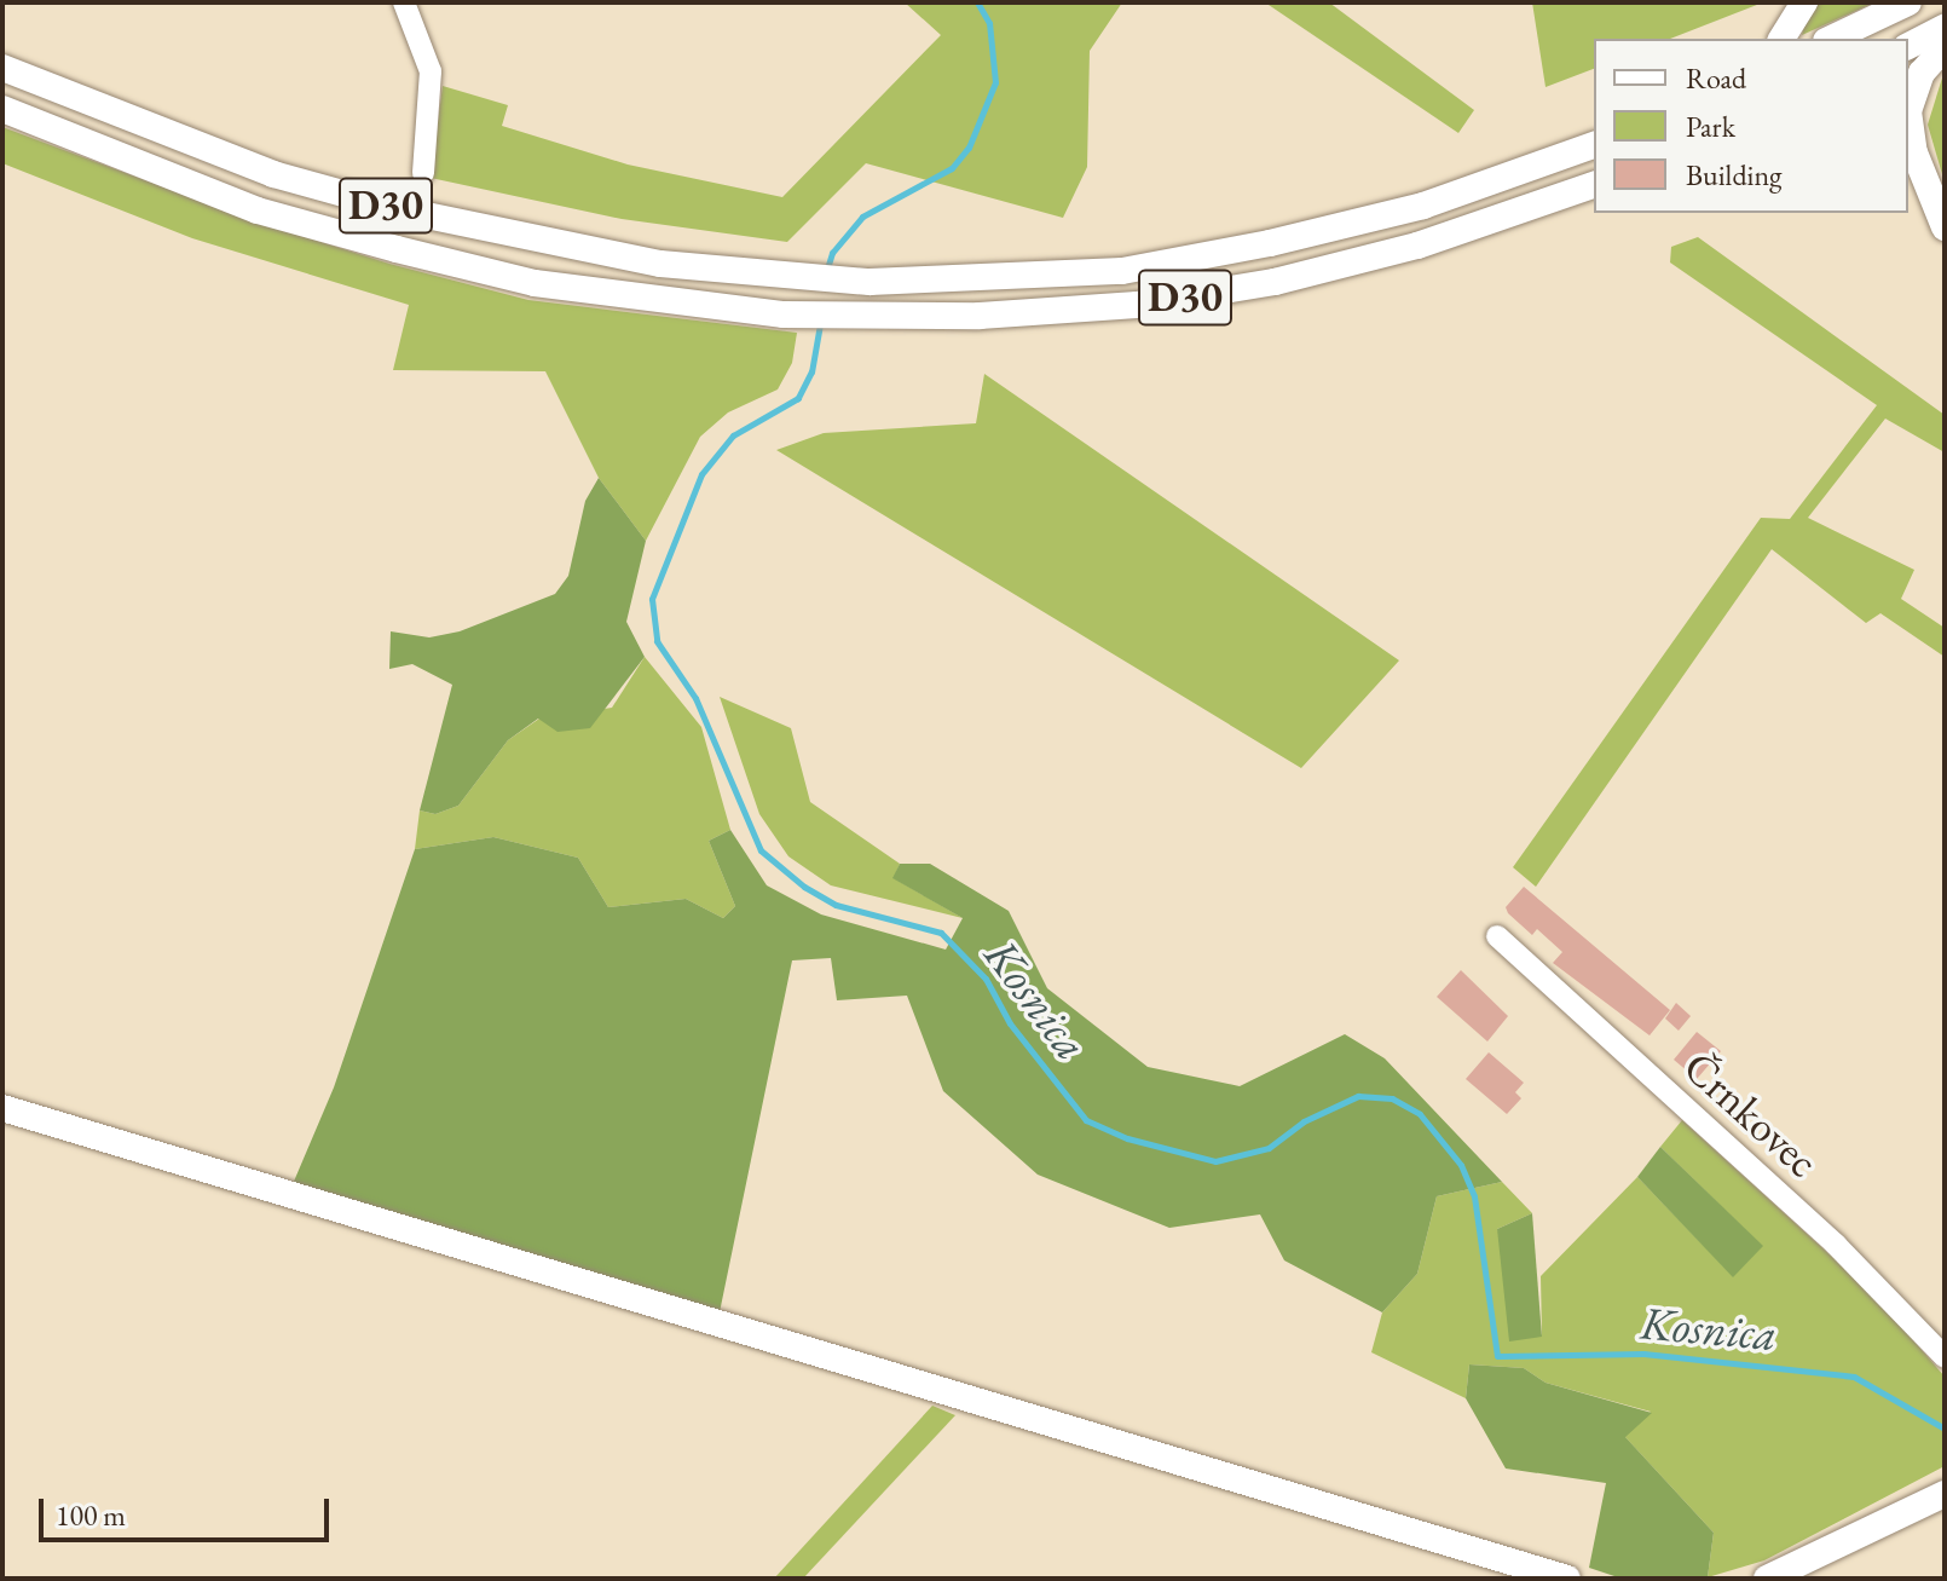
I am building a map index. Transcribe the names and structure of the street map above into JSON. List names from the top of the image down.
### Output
{
  "streets": {
    "main road": ["D30"],
    "street": ["Črnkovec"]
  },
  "water": ["Kosnica"],
  "legend": ["Road", "Park", "Building"],
  "scale_bar": "100 m"
}
